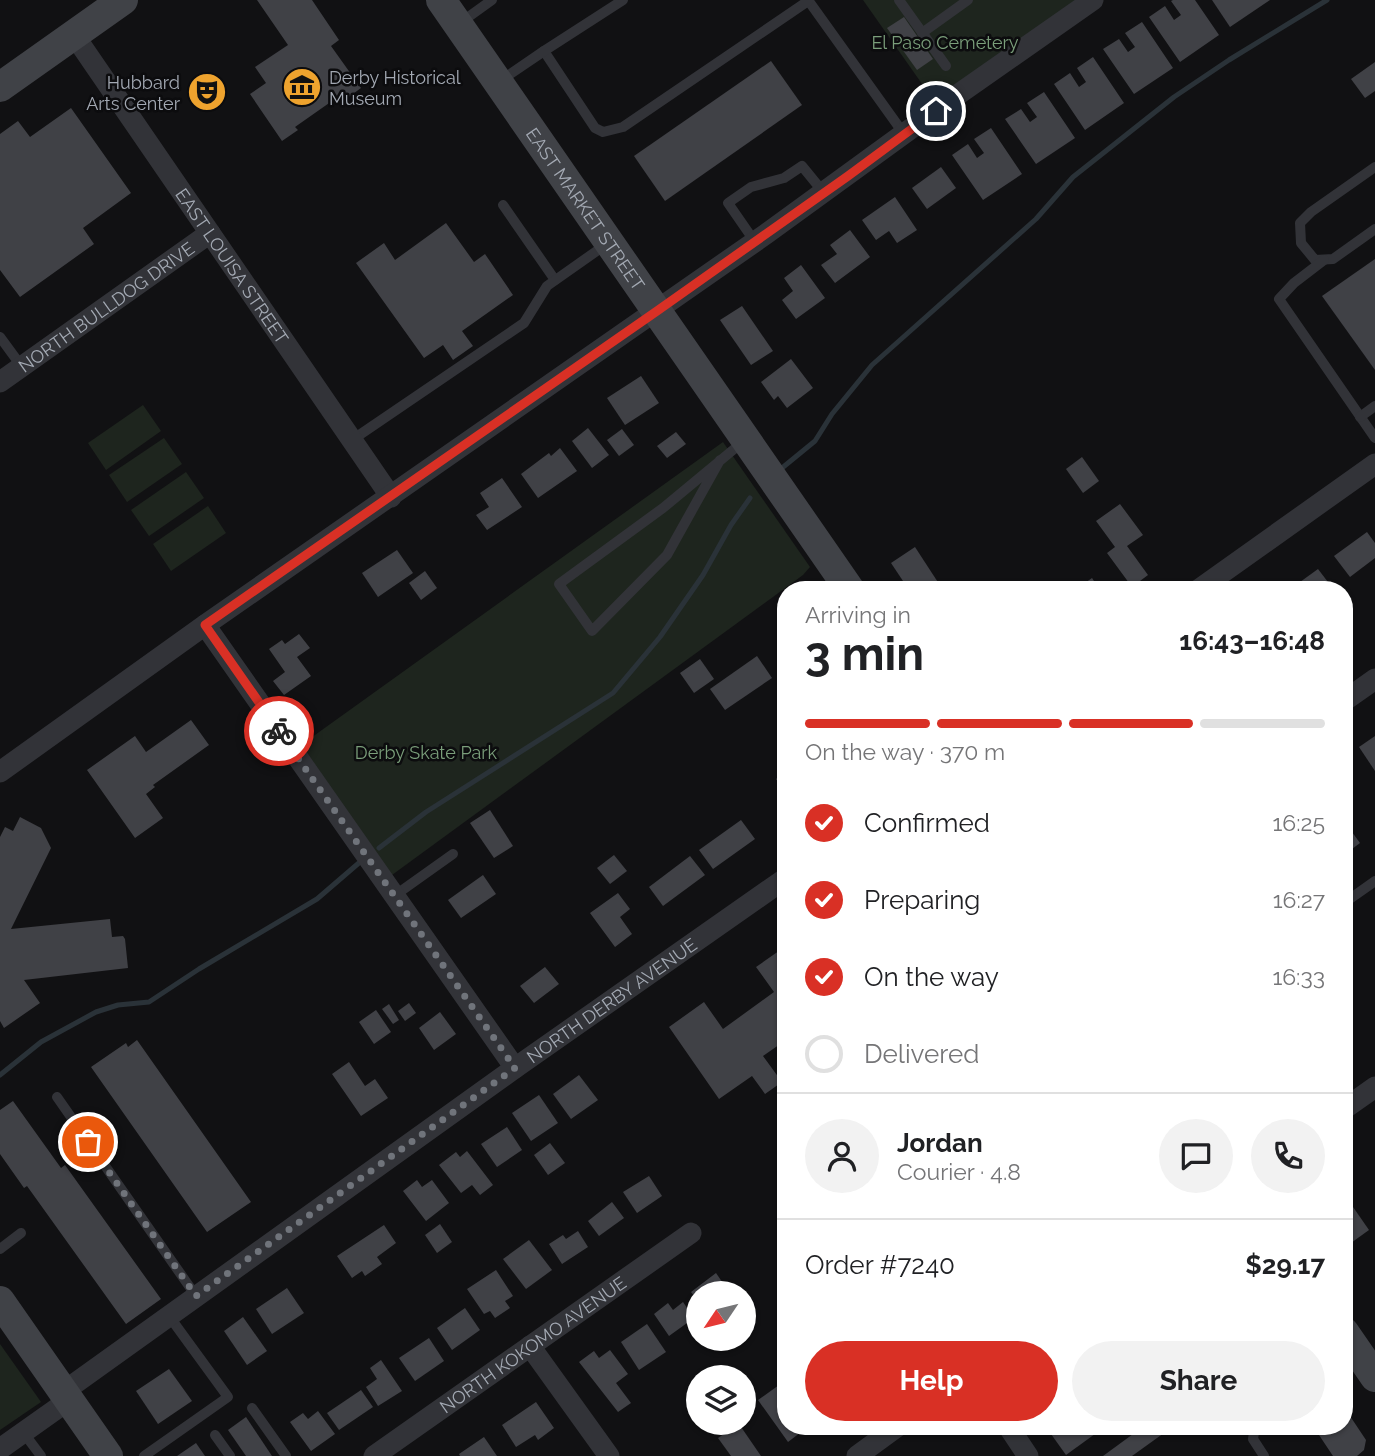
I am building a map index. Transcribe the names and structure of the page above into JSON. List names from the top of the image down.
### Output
{
  "streets": {
    "street": [
      "EAST MARKET STREET",
      "EAST LOUISA STREET",
      "NORTH BULLDOG DRIVE",
      "NORTH DERBY AVENUE",
      "NORTH KOKOMO AVENUE"
    ]
  },
  "crossings": [
    ["EAST LOUISA STREET", "NORTH BULLDOG DRIVE"]
  ],
  "parks": ["El Paso Cemetery", "Derby Skate Park"],
  "places": {
    "museum": ["Derby Historical Museum"],
    "theatre": ["Hubbard Arts Center"]
  },
  "north": "bottom left",
  "page": {
    "heading": ["3 min", "Arriving in", "16:43–16:48"],
    "panel": [
      "Jordan",
      "Courier · 4.8",
      "Order #7240",
      "$29.17"
    ],
    "bar": "On the way · 370 m",
    "list": [
      ["Confirmed", "16:25"],
      ["Preparing", "16:27"],
      ["On the way", "16:33"],
      "Delivered"
    ],
    "buttons": ["Help", "Share"]
  }
}
